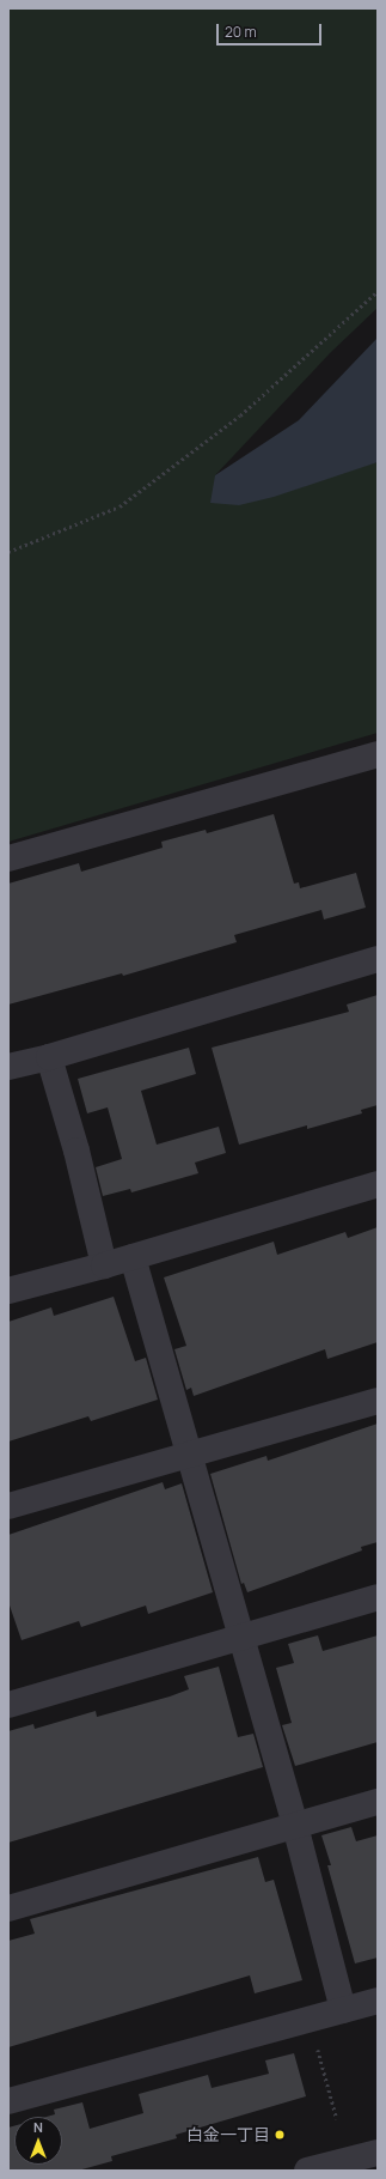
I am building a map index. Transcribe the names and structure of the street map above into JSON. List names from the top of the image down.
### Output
{
  "places": ["白金一丁目"],
  "scale_bar": "20 m",
  "north": "top"
}
